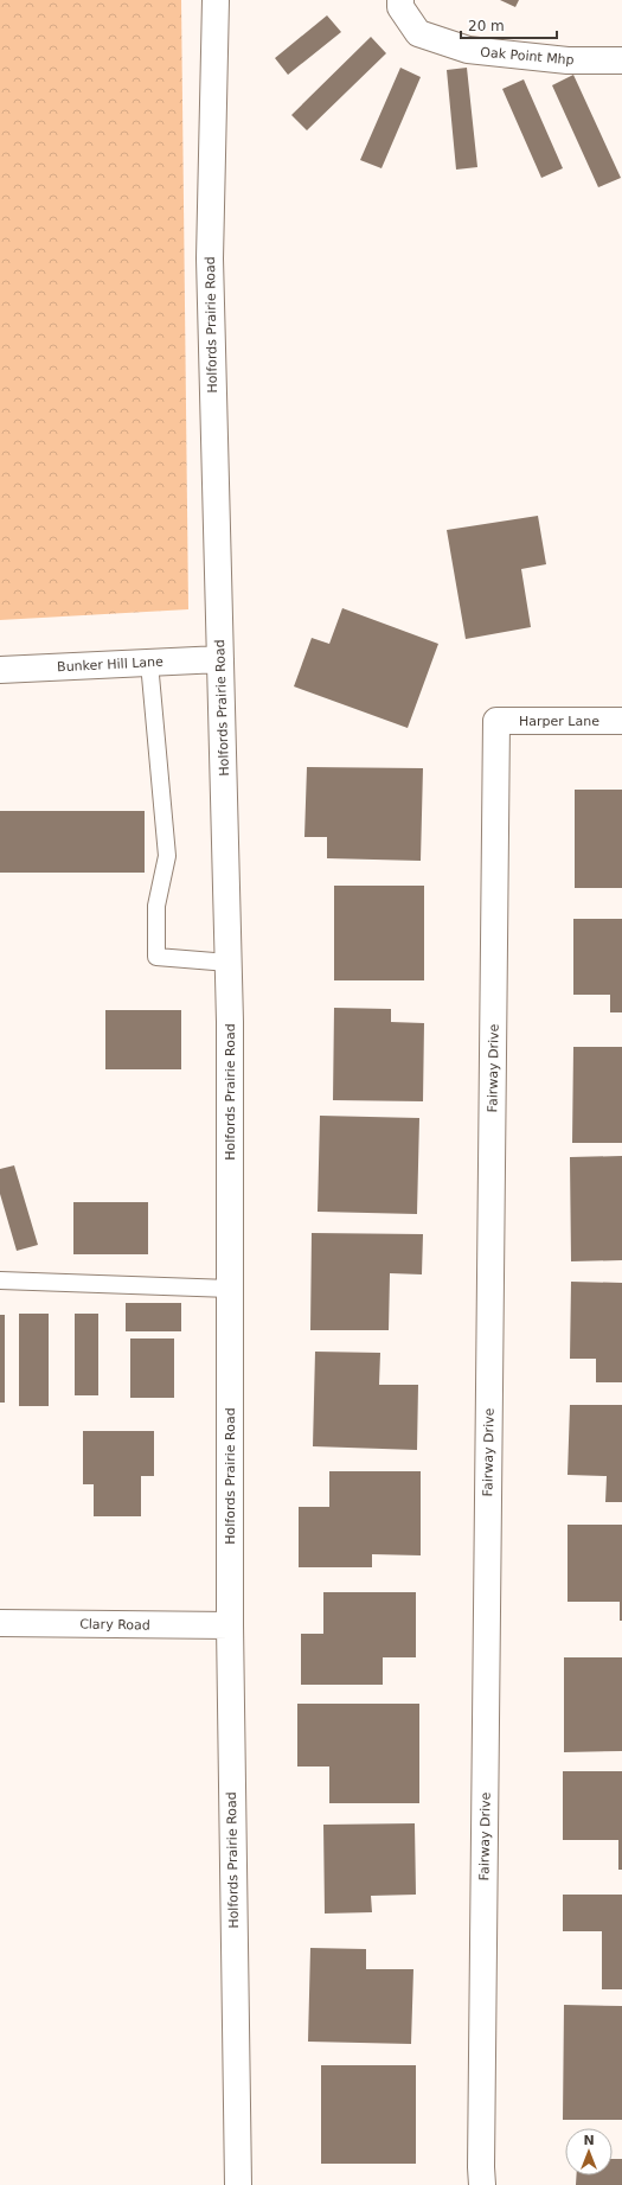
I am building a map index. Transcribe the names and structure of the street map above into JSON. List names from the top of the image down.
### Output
{
  "streets": {
    "street": [
      "Oak Point Mhp",
      "Holfords Prairie Road",
      "Bunker Hill Lane",
      "Harper Lane",
      "Fairway Drive",
      "Clary Road"
    ]
  },
  "crossings": [
    ["Holfords Prairie Road", "Bunker Hill Lane"],
    ["Holfords Prairie Road", "Clary Road"],
    ["Harper Lane", "Fairway Drive"]
  ],
  "scale_bar": "20 m",
  "north": "top"
}
